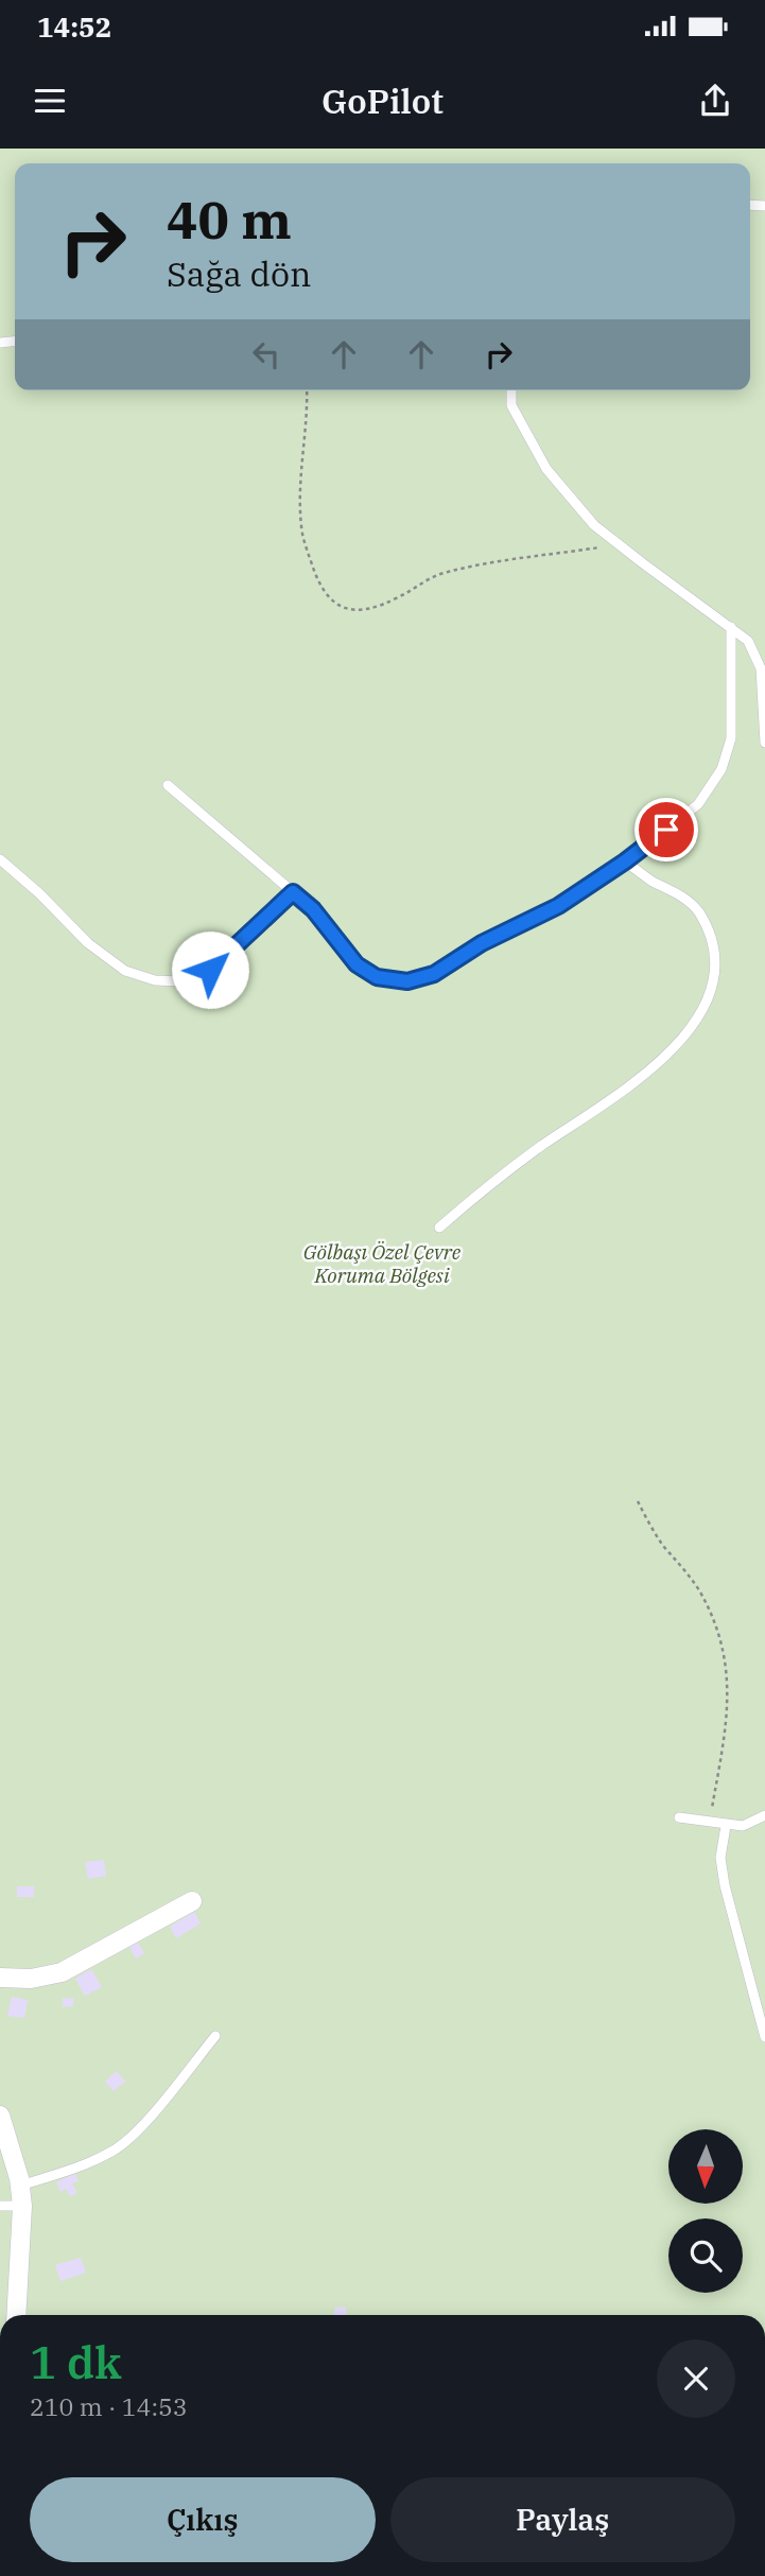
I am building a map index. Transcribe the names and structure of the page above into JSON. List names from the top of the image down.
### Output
{
  "parks": ["Gölbaşı Özel Çevre Koruma Bölgesi"],
  "north": "bottom",
  "page": {
    "status": "14:52",
    "header": "GoPilot",
    "turn": ["40 m", "Sağa dön"],
    "heading": ["1 dk", "210 m · 14:53"],
    "buttons": ["Çıkış", "Paylaş"]
  }
}
